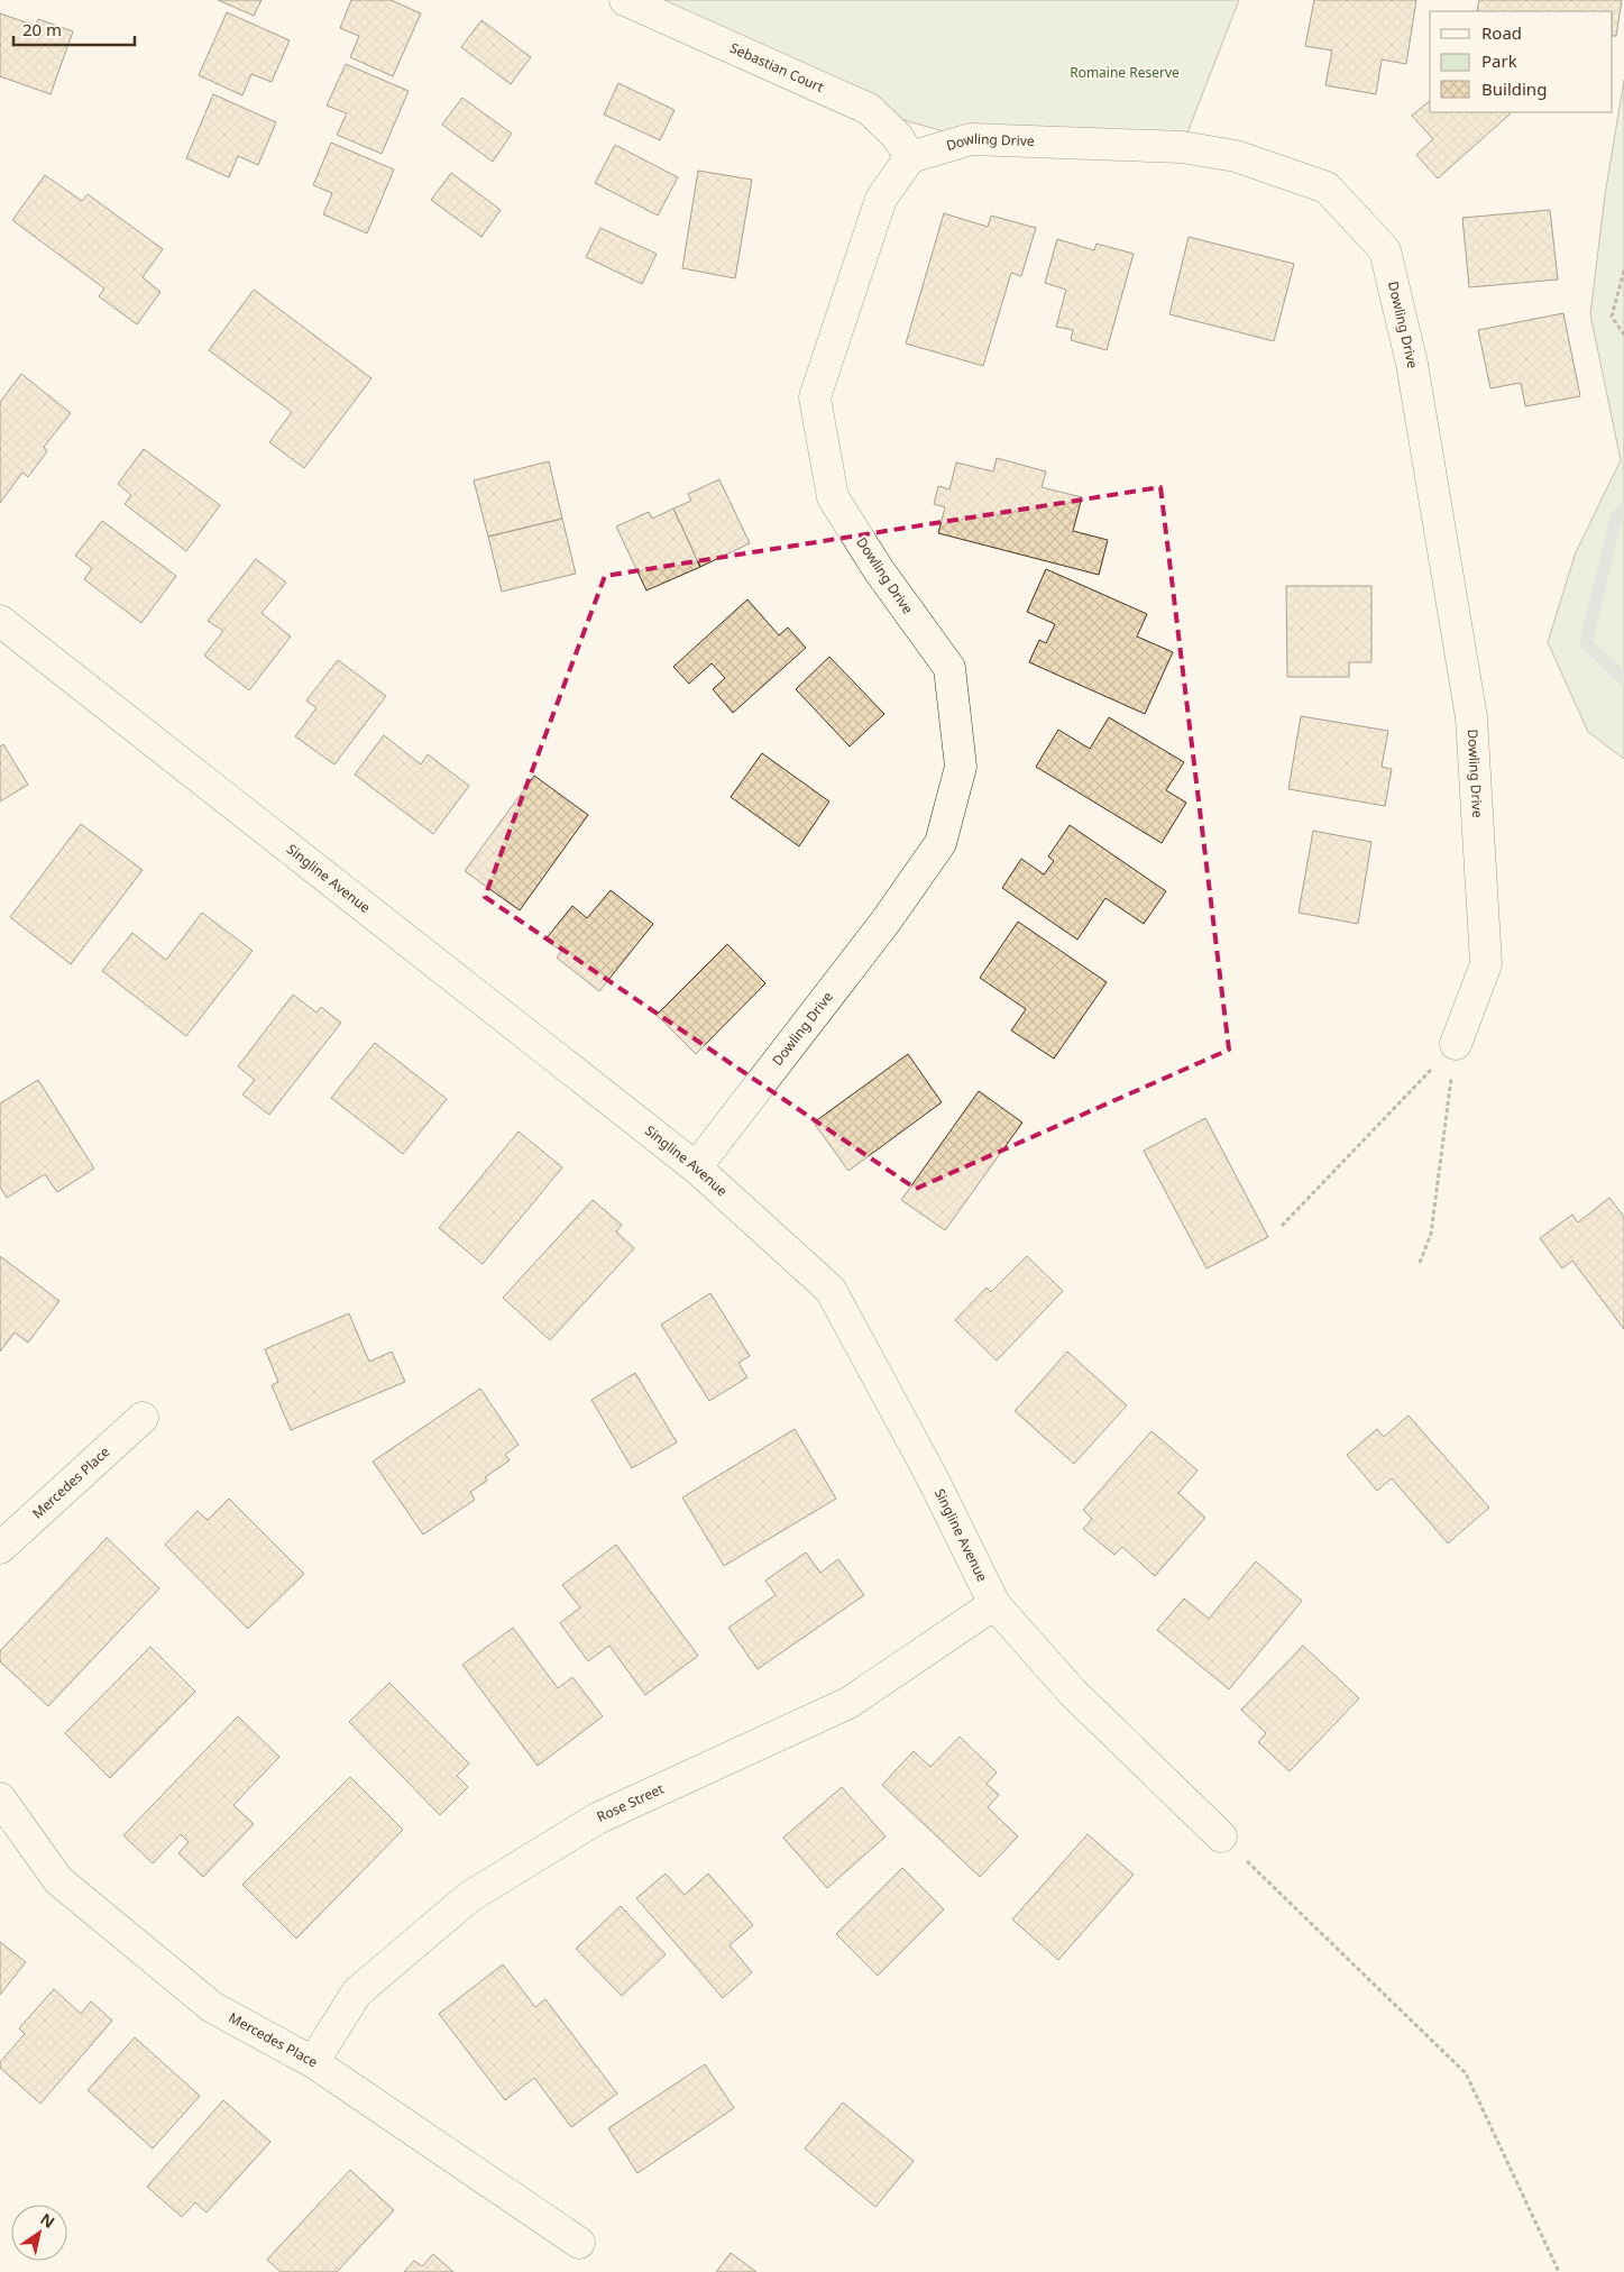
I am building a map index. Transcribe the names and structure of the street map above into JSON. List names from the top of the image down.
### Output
{
  "streets": {
    "street": [
      "Sebastian Court",
      "Dowling Drive",
      "Singline Avenue",
      "Mercedes Place",
      "Rose Street"
    ]
  },
  "crossings": [
    ["Sebastian Court", "Dowling Drive"],
    ["Dowling Drive", "Singline Avenue"],
    ["Singline Avenue", "Rose Street"],
    ["Mercedes Place", "Rose Street"]
  ],
  "parks": ["Romaine Reserve"],
  "legend": ["Road", "Park", "Building"],
  "scale_bar": "20 m",
  "north": "top right"
}
